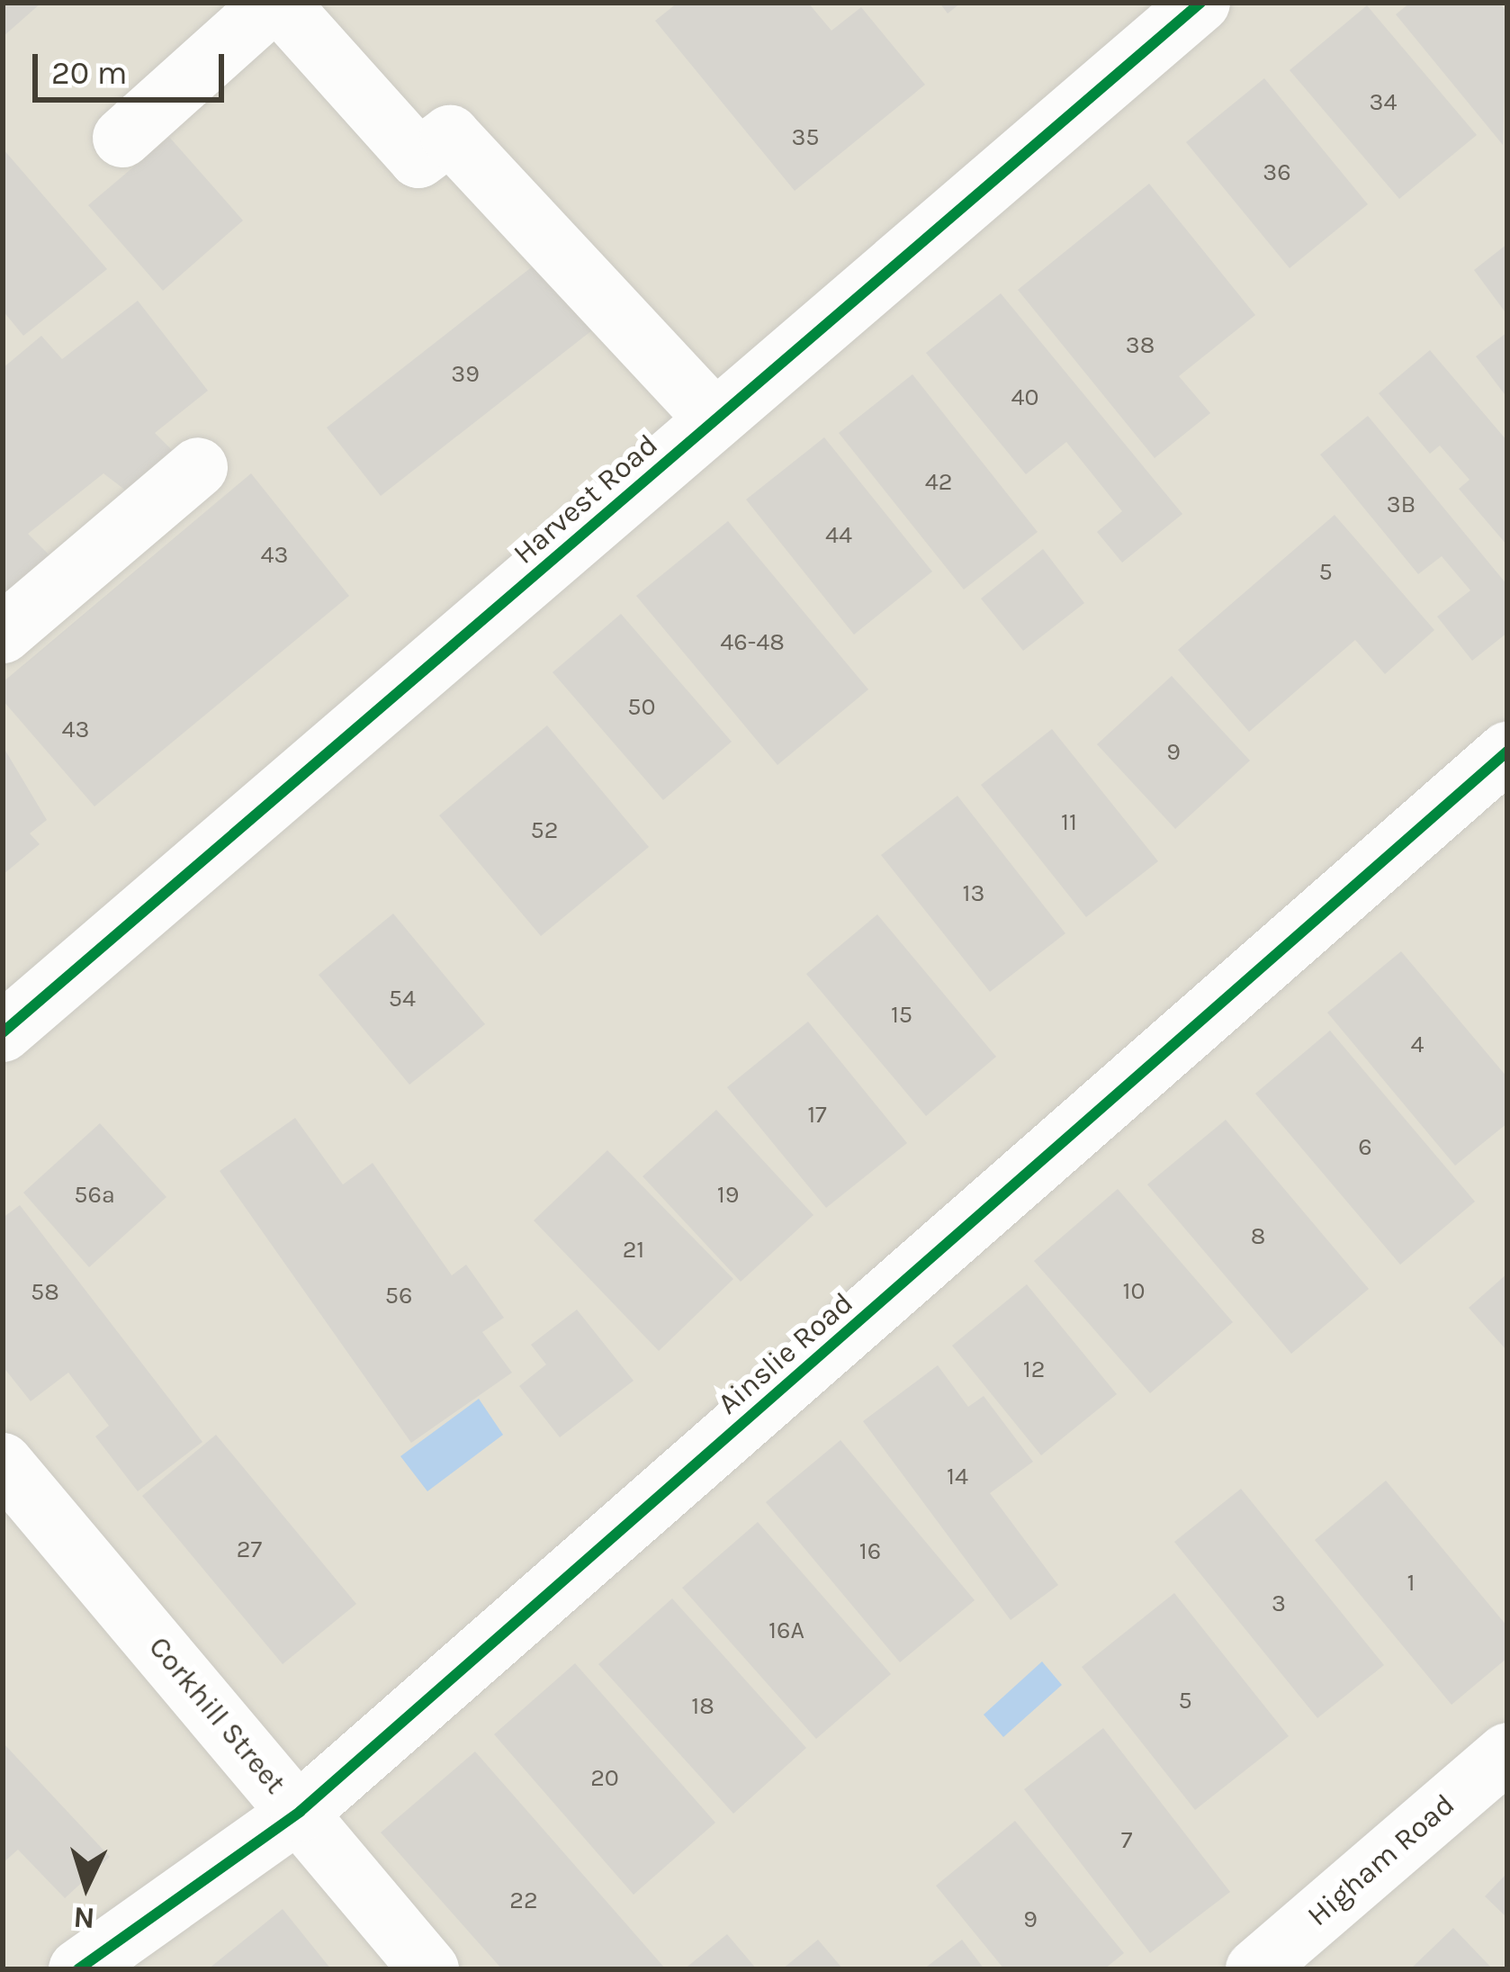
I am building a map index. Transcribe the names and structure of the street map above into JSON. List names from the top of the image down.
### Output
{
  "streets": {
    "street": [
      "Harvest Road",
      "Ainslie Road",
      "Corkhill Street",
      "Higham Road"
    ]
  },
  "crossings": [
    ["Ainslie Road", "Corkhill Street"]
  ],
  "house_numbers": [
    "34",
    "35",
    "36",
    "38",
    "39",
    "40",
    "42",
    "3B",
    "44",
    "43",
    "5",
    "46-48",
    "50",
    "43",
    "9",
    "11",
    "52",
    "13",
    "54",
    "15",
    "4",
    "17",
    "6",
    "56a",
    "19",
    "8",
    "21",
    "10",
    "58",
    "56",
    "12",
    "14",
    "27",
    "16",
    "1",
    "3",
    "16A",
    "5",
    "18",
    "20",
    "7",
    "22",
    "9"
  ],
  "scale_bar": "20 m",
  "north": "bottom"
}
